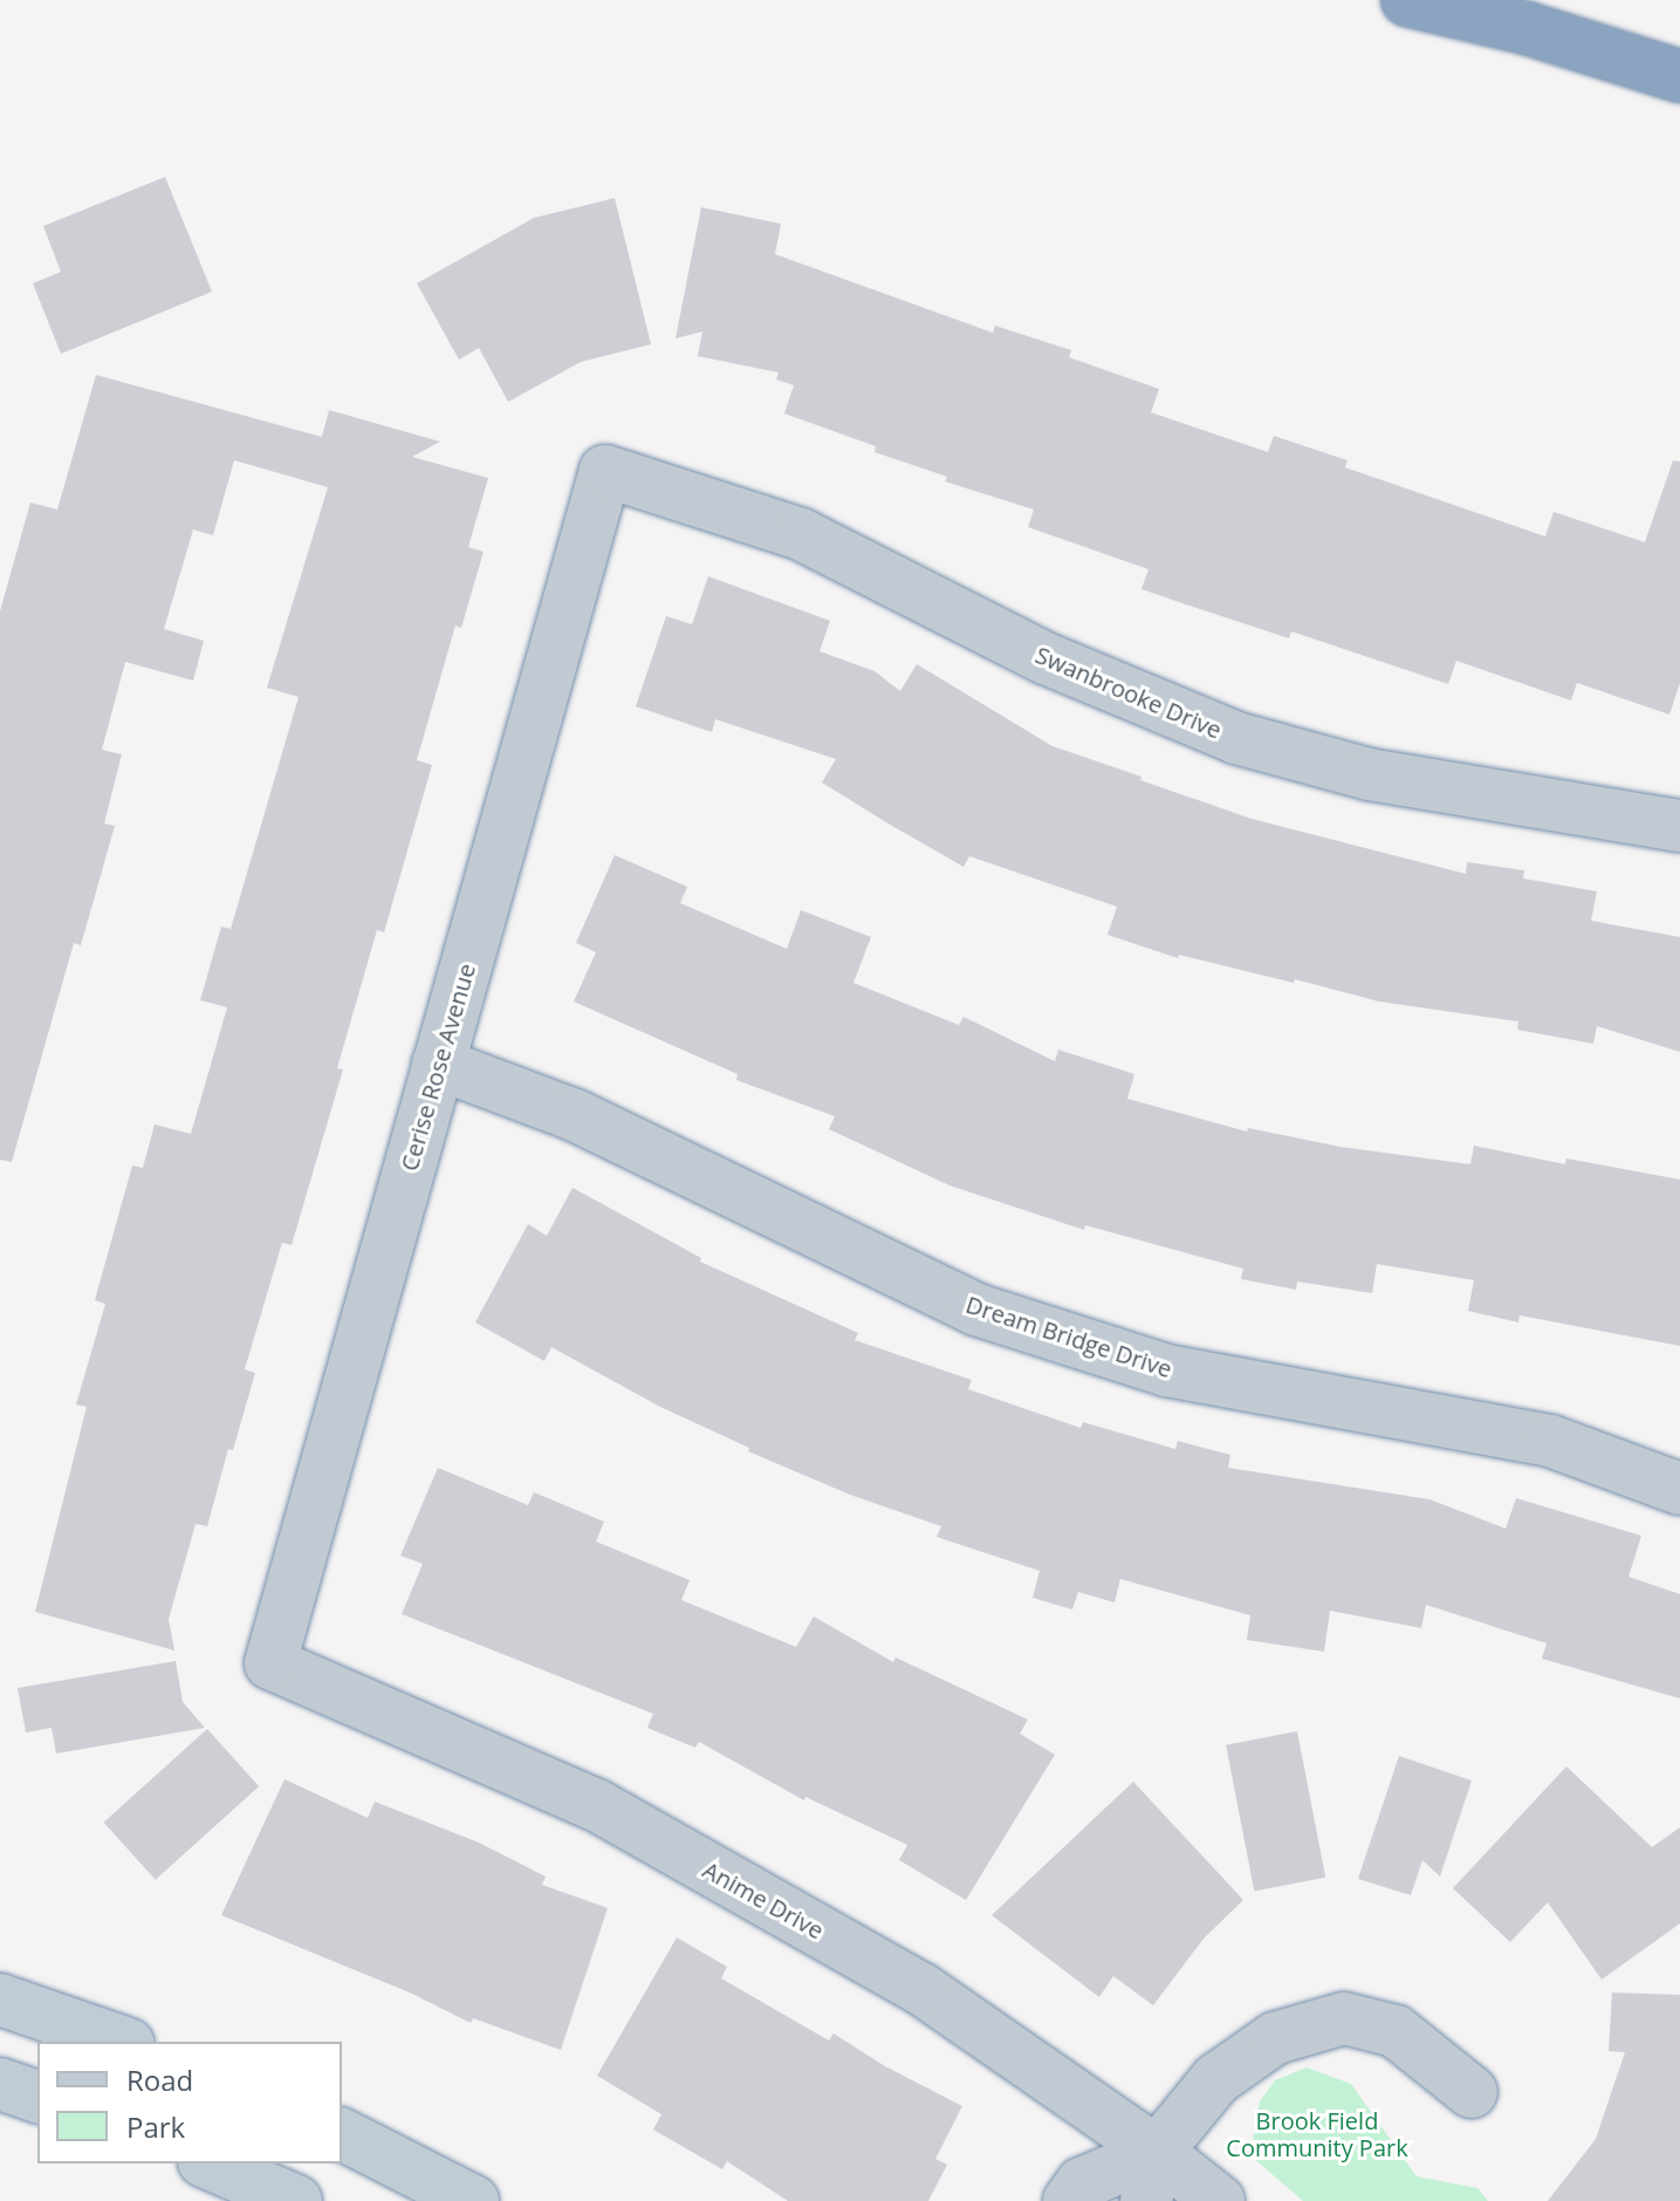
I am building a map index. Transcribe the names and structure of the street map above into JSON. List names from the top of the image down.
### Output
{
  "streets": {
    "street": [
      "Swanbrooke Drive",
      "Cerise Rose Avenue",
      "Dream Bridge Drive",
      "Anime Drive"
    ]
  },
  "crossings": [
    ["Swanbrooke Drive", "Cerise Rose Avenue"],
    ["Cerise Rose Avenue", "Dream Bridge Drive"],
    ["Cerise Rose Avenue", "Anime Drive"]
  ],
  "parks": ["Brook Field Community Park"],
  "legend": ["Road", "Park"]
}
